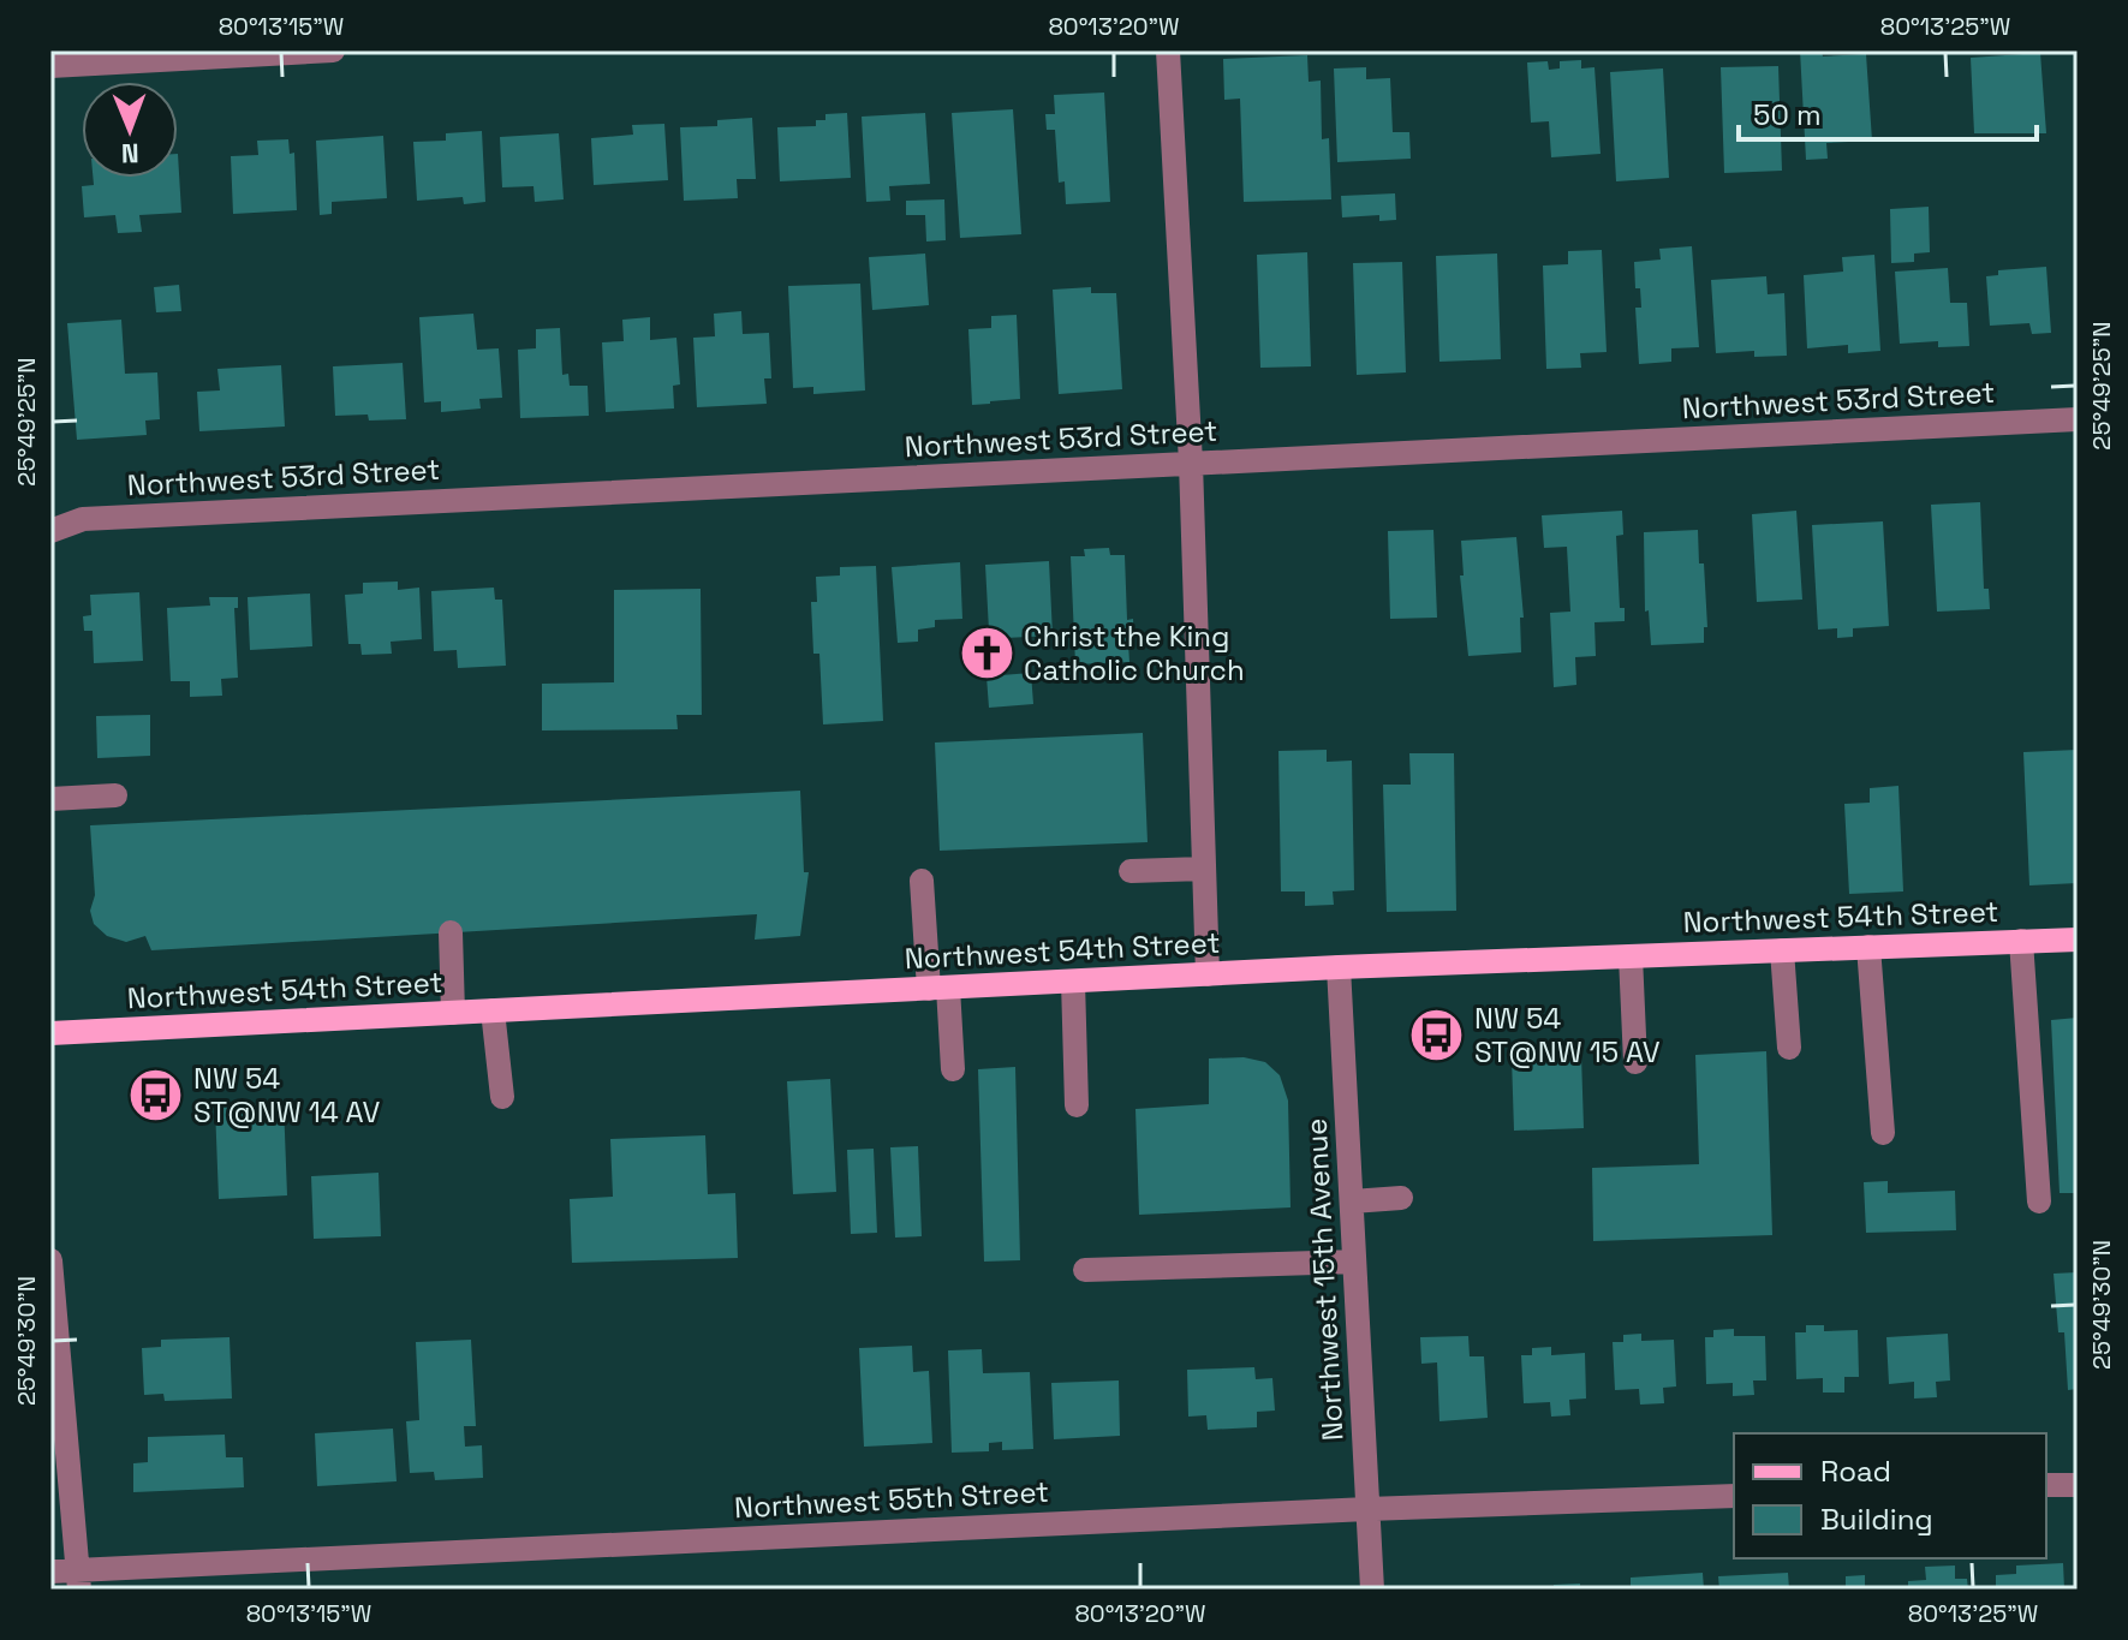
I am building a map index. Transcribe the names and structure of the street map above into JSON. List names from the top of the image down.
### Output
{
  "streets": {
    "main road": ["Northwest 54th Street"],
    "street": ["Northwest 53rd Street", "Northwest 15th Avenue", "Northwest 55th Street"]
  },
  "crossings": [
    ["Northwest 54th Street", "Northwest 15th Avenue"],
    ["Northwest 15th Avenue", "Northwest 55th Street"]
  ],
  "places": {
    "church": ["Christ the King Catholic Church"],
    "bus stop": ["NW 54 ST@NW 15 AV", "NW 54 ST@NW 14 AV"]
  },
  "legend": ["Road", "Building"],
  "scale_bar": "50 m",
  "north": "bottom",
  "coordinates": [
    "80°13'15\"W",
    "80°13'20\"W",
    "80°13'25\"W",
    "25°49'25\"N",
    "25°49'30\"N"
  ]
}
